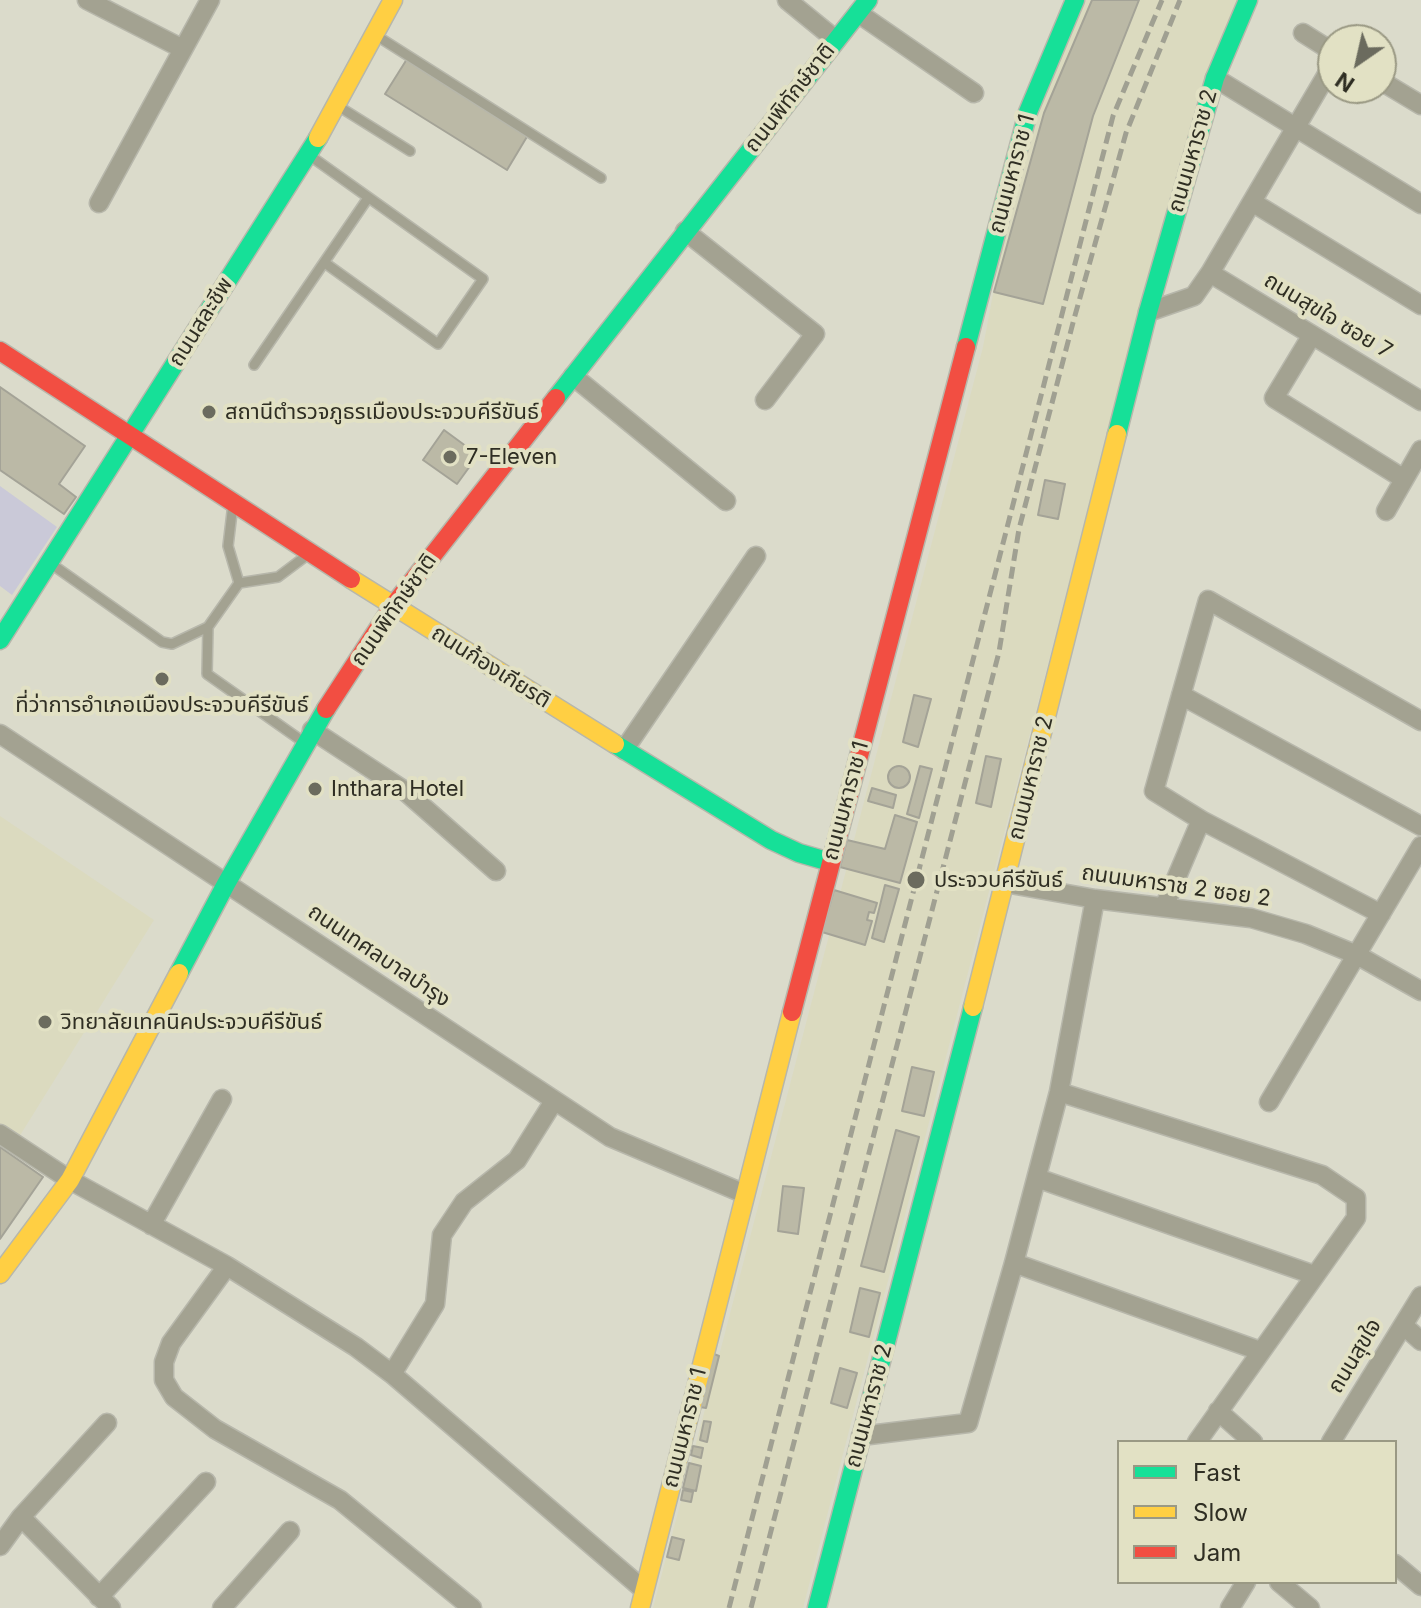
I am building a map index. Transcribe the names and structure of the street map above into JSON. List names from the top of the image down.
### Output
{
  "streets": {
    "street": [
      "ถนนพิทักษ์ชาติ",
      "ถนนมหาราช 2",
      "ถนนมหาราช 1",
      "ถนนสุขใจ ซอย 7",
      "ถนนสละชีพ",
      "ถนนก้องเกียรติ",
      "ถนนมหาราช 2 ซอย 2",
      "ถนนเทศลบาลบำรุง",
      "ถนนสุขใจ"
    ]
  },
  "crossings": [
    ["ถนนพิทักษ์ชาติ", "ถนนก้องเกียรติ"],
    ["ถนนพิทักษ์ชาติ", "ถนนเทศลบาลบำรุง"],
    ["ถนนมหาราช 2", "ถนนมหาราช 2 ซอย 2"],
    ["ถนนมหาราช 1", "ถนนก้องเกียรติ"],
    ["ถนนมหาราช 1", "ถนนเทศลบาลบำรุง"],
    ["ถนนสละชีพ", "ถนนก้องเกียรติ"]
  ],
  "places": [
    "สถานีตำรวจภูธรเมืองประจวบคีรีขันธ์",
    "7-Eleven",
    "ที่ว่าการอำเภอเมืองประจวบคีรีขันธ์",
    "Inthara Hotel",
    "ประจวบคีรีขันธ์",
    "วิทยาลัยเทคนิคประจวบคีรีขันธ์"
  ],
  "legend": ["Fast", "Slow", "Jam"],
  "north": "bottom left"
}
